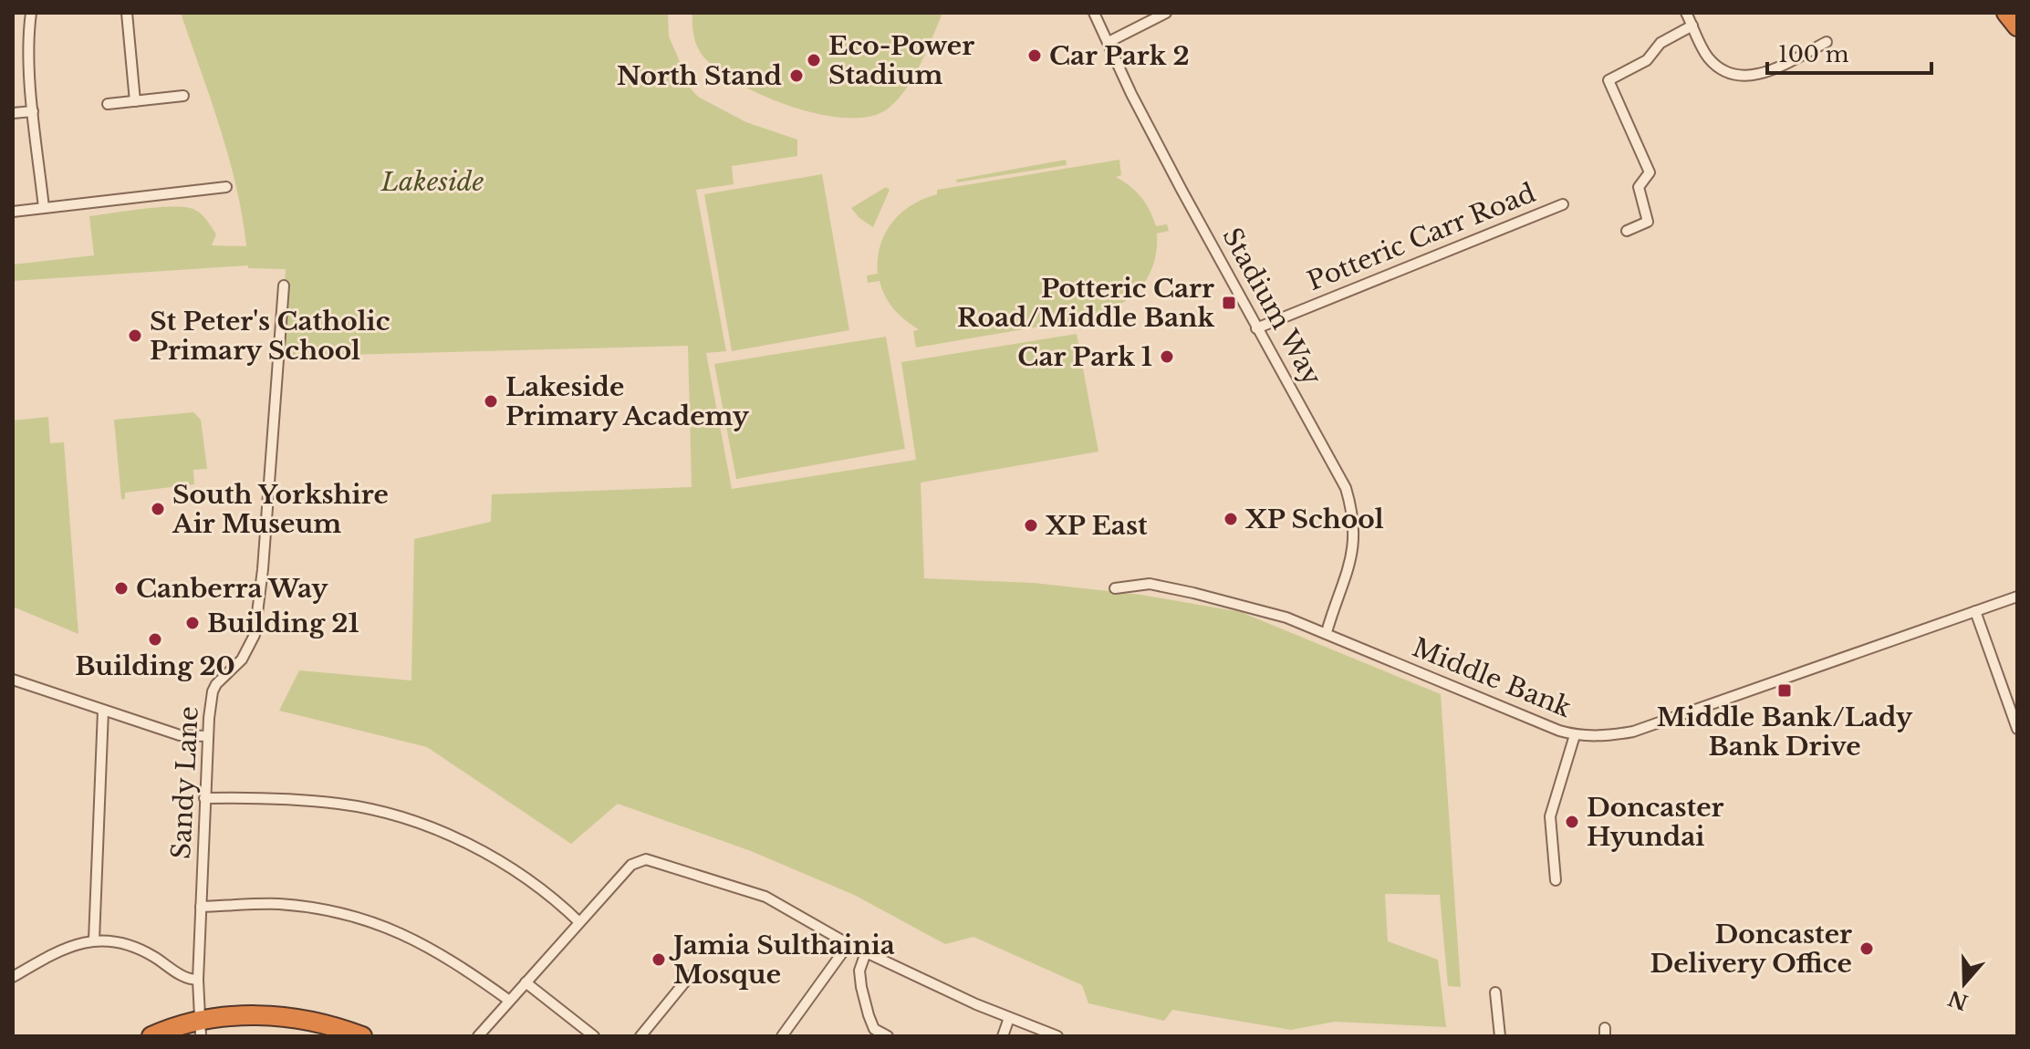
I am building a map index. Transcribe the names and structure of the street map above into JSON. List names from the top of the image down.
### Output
{
  "streets": {
    "street": [
      "Potteric Carr Road",
      "Stadium Way",
      "Middle Bank",
      "Sandy Lane"
    ]
  },
  "crossings": [
    ["Potteric Carr Road", "Stadium Way"],
    ["Stadium Way", "Middle Bank"]
  ],
  "parks": ["Lakeside"],
  "places": {
    "other": [
      "Car Park 2",
      "Eco-Power Stadium",
      "North Stand",
      "St Peter's Catholic Primary School",
      "Car Park 1",
      "Lakeside Primary Academy",
      "South Yorkshire Air Museum",
      "XP School",
      "XP East",
      "Canberra Way",
      "Building 21",
      "Building 20",
      "Doncaster Hyundai",
      "Doncaster Delivery Office",
      "Jamia Sulthainia Mosque"
    ],
    "transit": ["Potteric Carr Road/Middle Bank", "Middle Bank/Lady Bank Drive"]
  },
  "scale_bar": "100 m",
  "north": "bottom"
}
